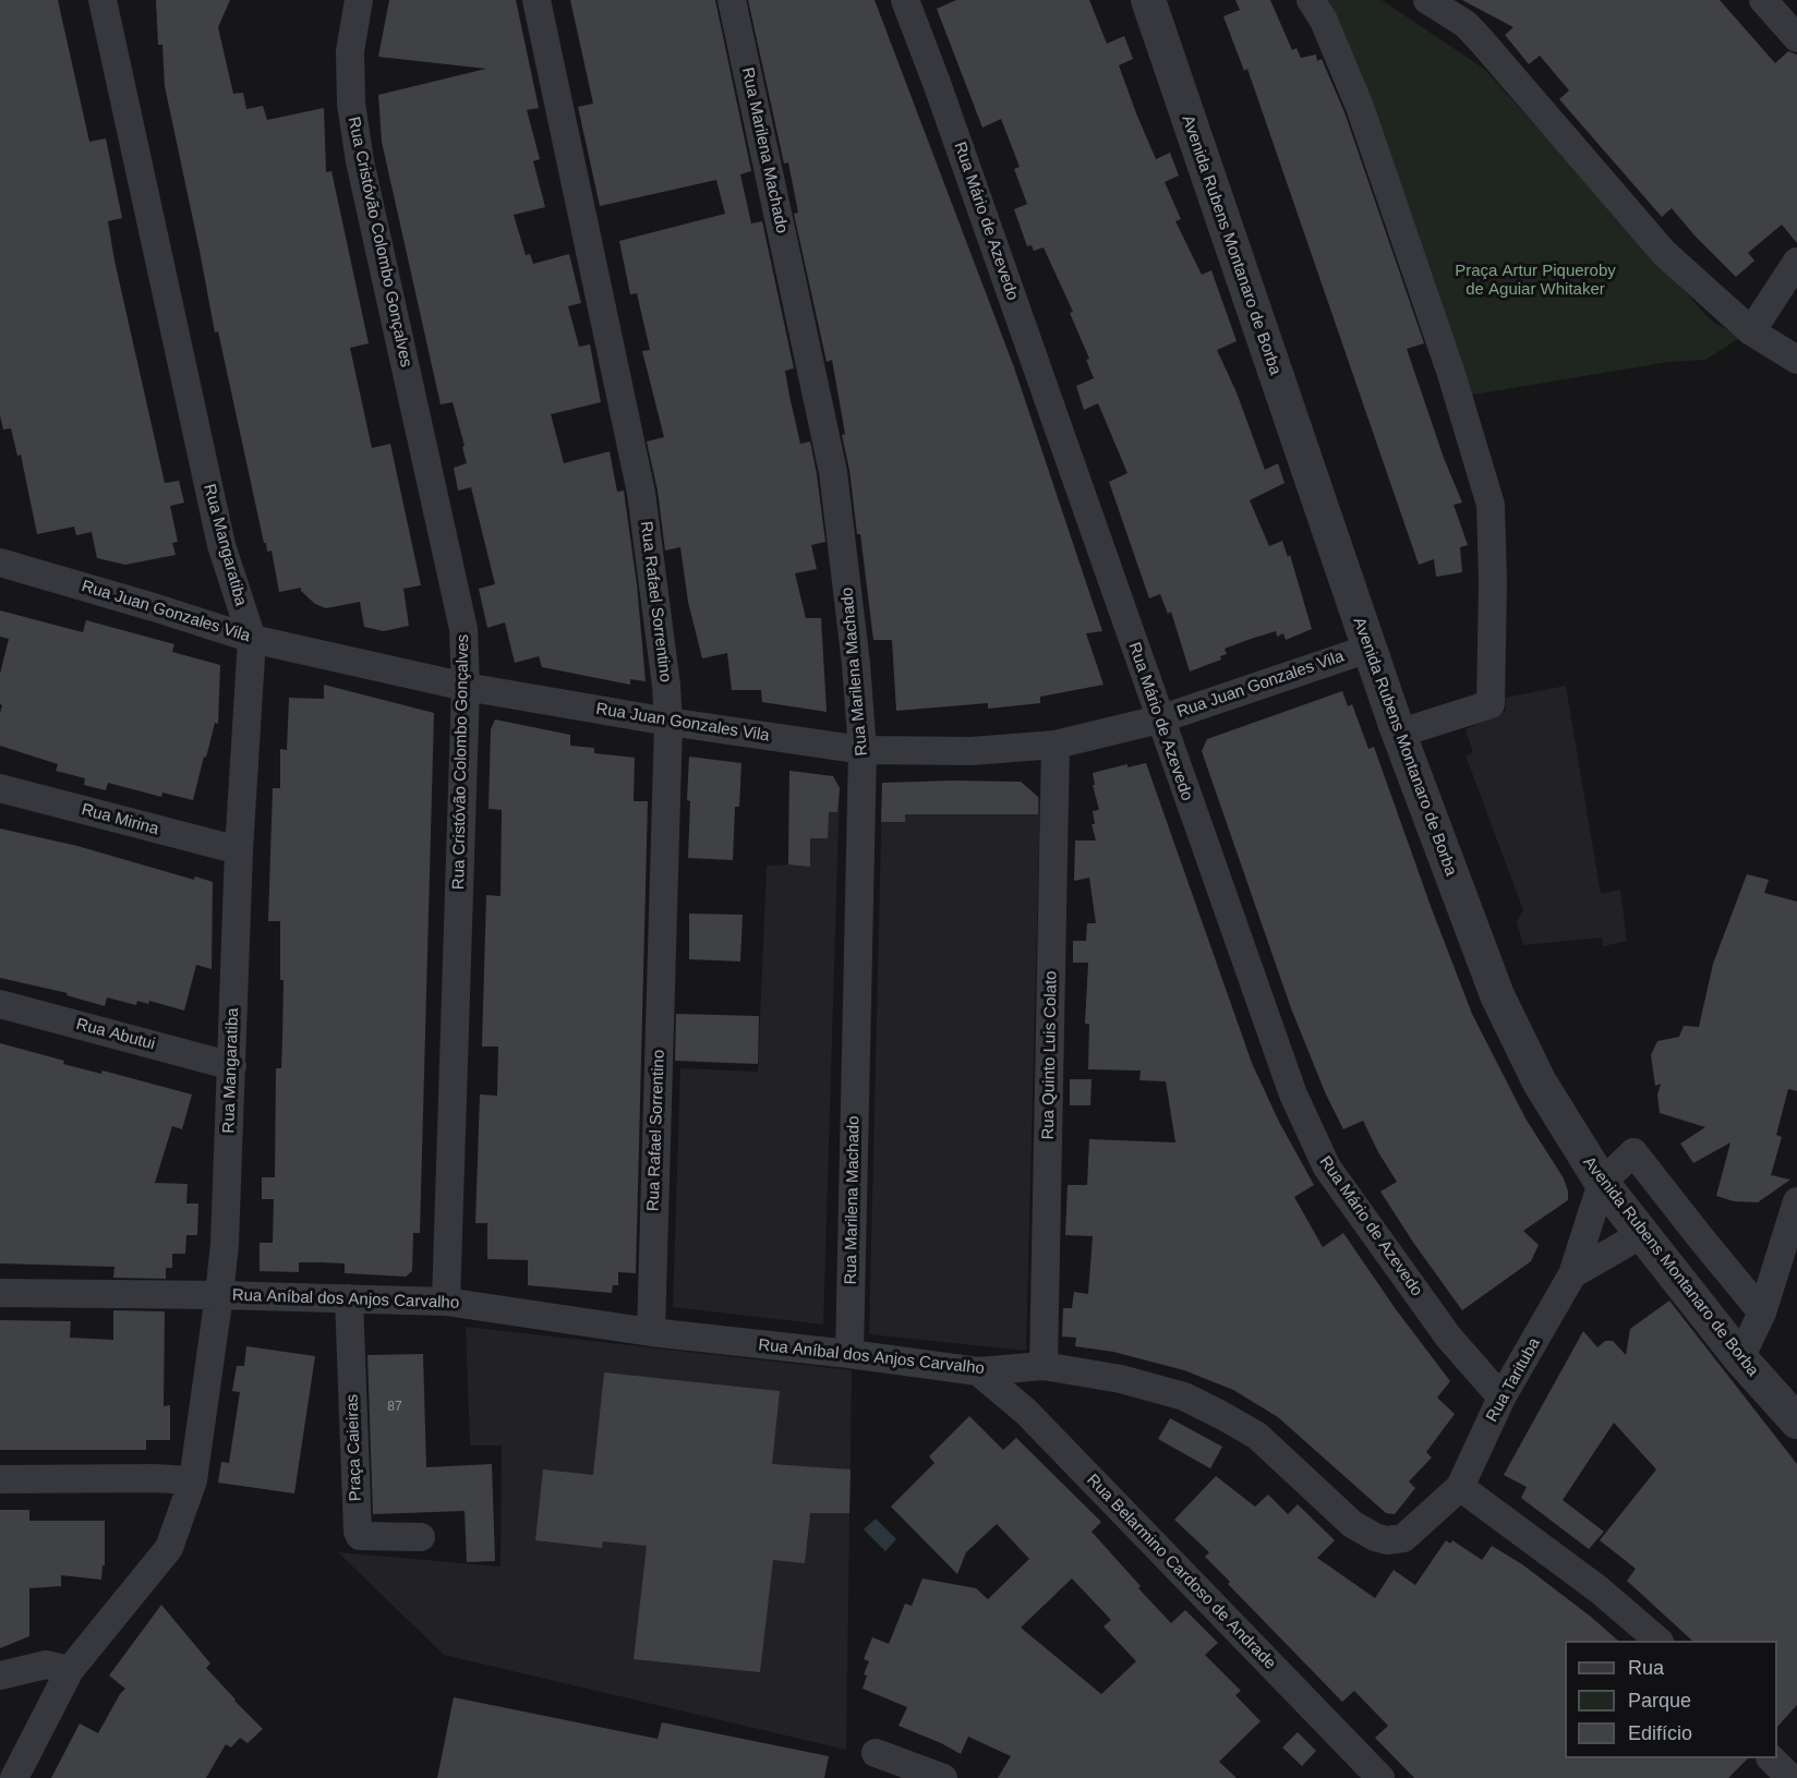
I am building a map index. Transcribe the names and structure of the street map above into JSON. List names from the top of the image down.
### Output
{
  "streets": {
    "street": [
      "Rua Marilena Machado",
      "Rua Mário de Azevedo",
      "Rua Cristóvão Colombo Gonçalves",
      "Avenida Rubens Montanaro de Borba",
      "Rua Mangaratiba",
      "Rua Rafael Sorrentino",
      "Rua Juan Gonzales Vila",
      "Rua Mirina",
      "Rua Abutui",
      "Rua Quinto Luis Colato",
      "Rua Aníbal dos Anjos Carvalho",
      "Rua Tarituba",
      "Praça Caieiras",
      "Rua Belarmino Cardoso de Andrade"
    ]
  },
  "crossings": [
    ["Rua Marilena Machado", "Rua Juan Gonzales Vila"],
    ["Rua Marilena Machado", "Rua Aníbal dos Anjos Carvalho"],
    ["Rua Mário de Azevedo", "Rua Juan Gonzales Vila"],
    ["Rua Mário de Azevedo", "Rua Tarituba"],
    ["Rua Cristóvão Colombo Gonçalves", "Rua Juan Gonzales Vila"],
    ["Rua Cristóvão Colombo Gonçalves", "Rua Aníbal dos Anjos Carvalho"],
    ["Avenida Rubens Montanaro de Borba", "Rua Juan Gonzales Vila"],
    ["Avenida Rubens Montanaro de Borba", "Rua Tarituba"],
    ["Rua Mangaratiba", "Rua Juan Gonzales Vila"],
    ["Rua Mangaratiba", "Rua Mirina"],
    ["Rua Mangaratiba", "Rua Abutui"],
    ["Rua Mangaratiba", "Rua Aníbal dos Anjos Carvalho"],
    ["Rua Rafael Sorrentino", "Rua Juan Gonzales Vila"],
    ["Rua Rafael Sorrentino", "Rua Aníbal dos Anjos Carvalho"],
    ["Rua Juan Gonzales Vila", "Rua Quinto Luis Colato"],
    ["Rua Quinto Luis Colato", "Rua Aníbal dos Anjos Carvalho"],
    ["Rua Aníbal dos Anjos Carvalho", "Rua Tarituba"],
    ["Rua Aníbal dos Anjos Carvalho", "Praça Caieiras"],
    ["Rua Aníbal dos Anjos Carvalho", "Rua Belarmino Cardoso de Andrade"]
  ],
  "parks": ["Praça Artur Piqueroby de Aguiar Whitaker"],
  "house_numbers": ["87"],
  "legend": ["Rua", "Parque", "Edifício"]
}
